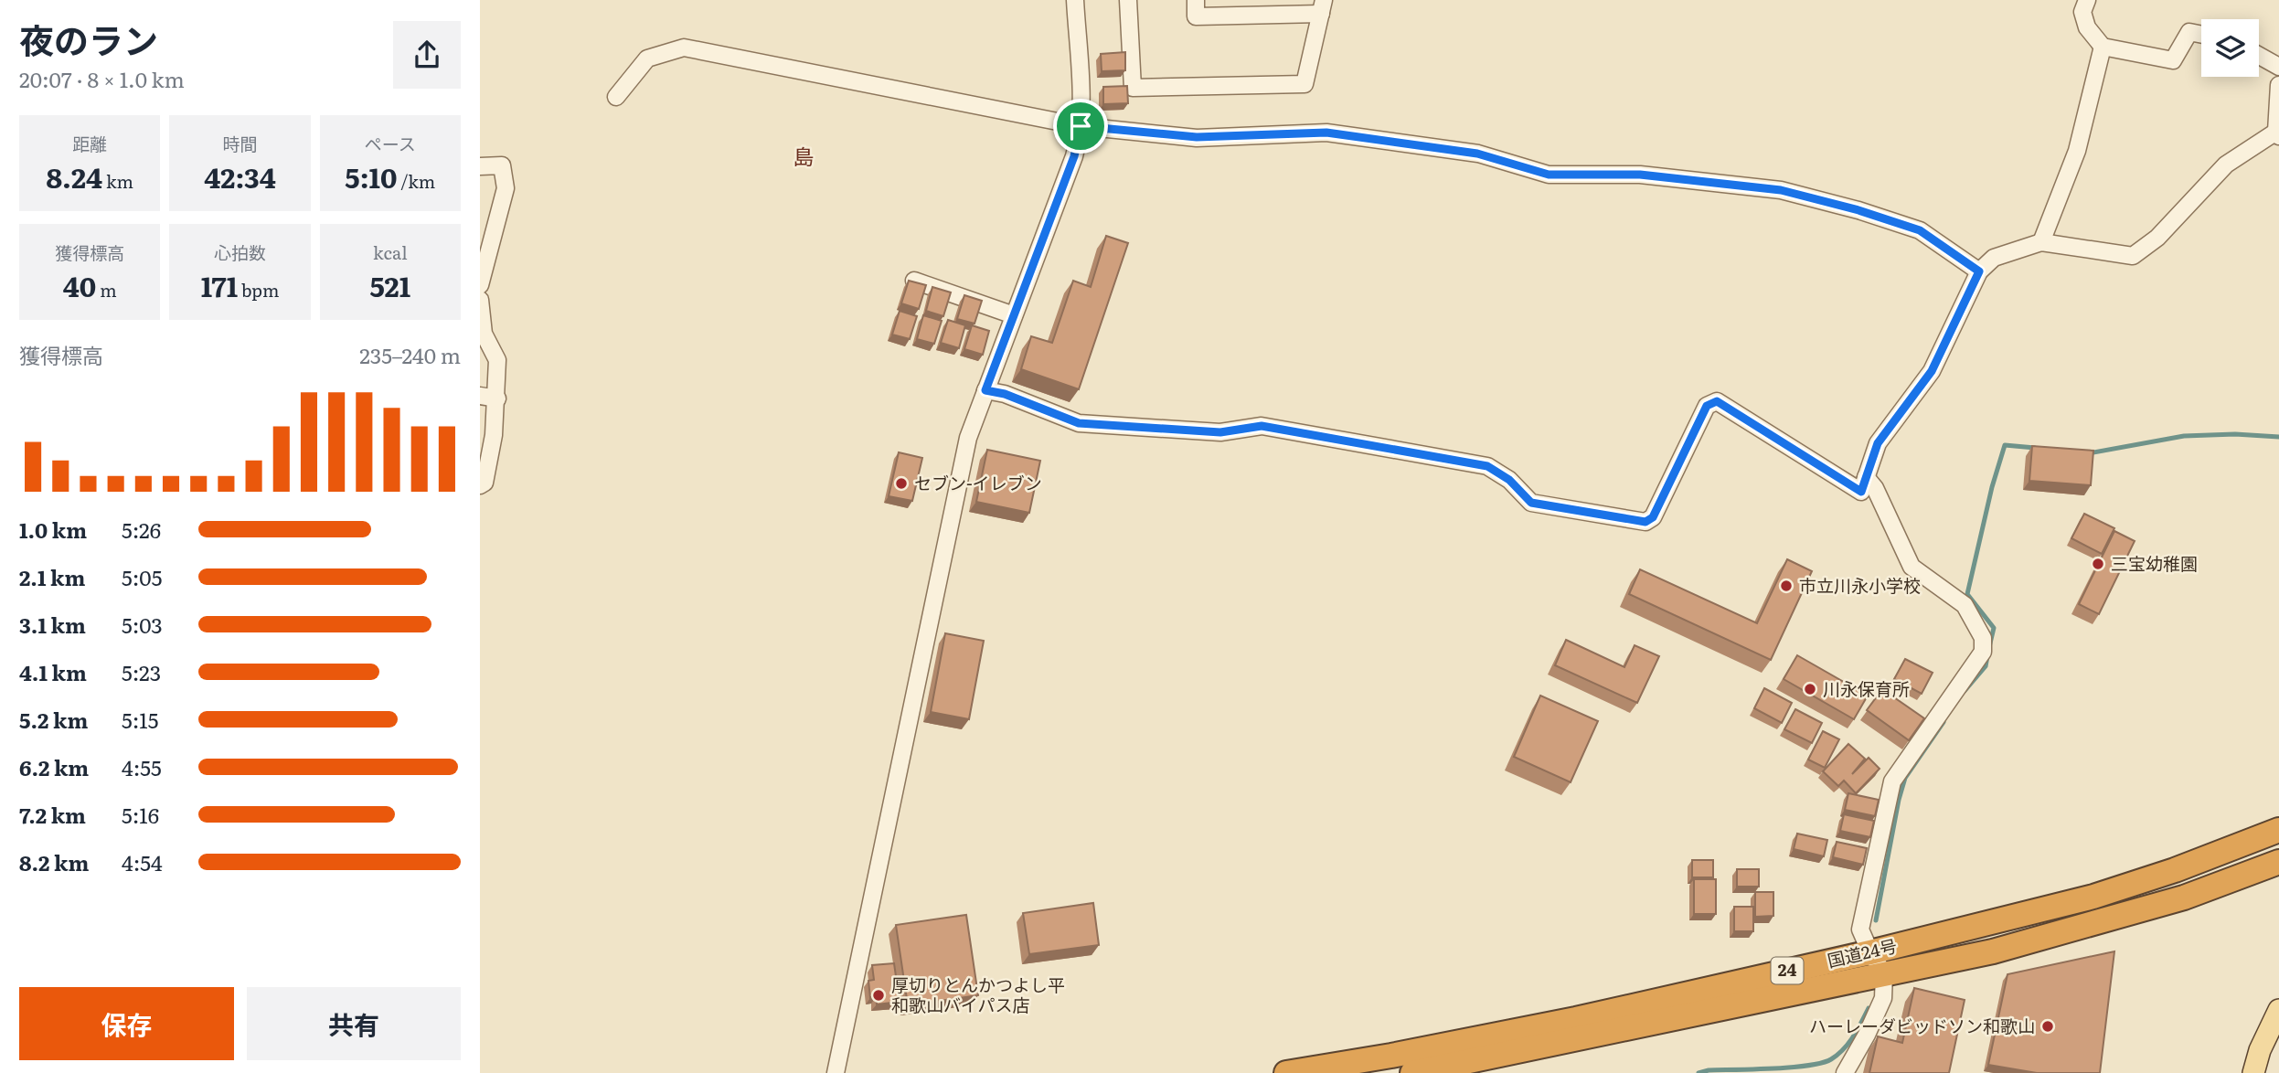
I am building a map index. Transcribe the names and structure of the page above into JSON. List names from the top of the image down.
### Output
{
  "streets": {
    "highway": ["国道24号", "24"]
  },
  "districts": ["島"],
  "places": [
    "セブン-イレブン",
    "三宝幼稚園",
    "市立川永小学校",
    "川永保育所",
    "厚切りとんかつよし平 和歌山バイパス店",
    "ハーレーダビッドソン和歌山"
  ],
  "page": {
    "heading": ["夜のラン", "20:07 · 8 × 1.0 km"],
    "stats": [
      ["距離", "8.24 km"],
      ["時間", "42:34"],
      ["ペース", "5:10 /km"],
      ["獲得標高", "40 m"],
      ["心拍数", "171 bpm"],
      ["kcal", "521"]
    ],
    "chart": ["獲得標高", "235–240 m"],
    "list": [
      {
        "name": "1.0 km",
        "note": "5:26"
      },
      {
        "name": "2.1 km",
        "note": "5:05"
      },
      {
        "name": "3.1 km",
        "note": "5:03"
      },
      {
        "name": "4.1 km",
        "note": "5:23"
      },
      {
        "name": "5.2 km",
        "note": "5:15"
      },
      {
        "name": "6.2 km",
        "note": "4:55"
      },
      {
        "name": "7.2 km",
        "note": "5:16"
      },
      {
        "name": "8.2 km",
        "note": "4:54"
      }
    ],
    "buttons": ["保存", "共有"]
  }
}
